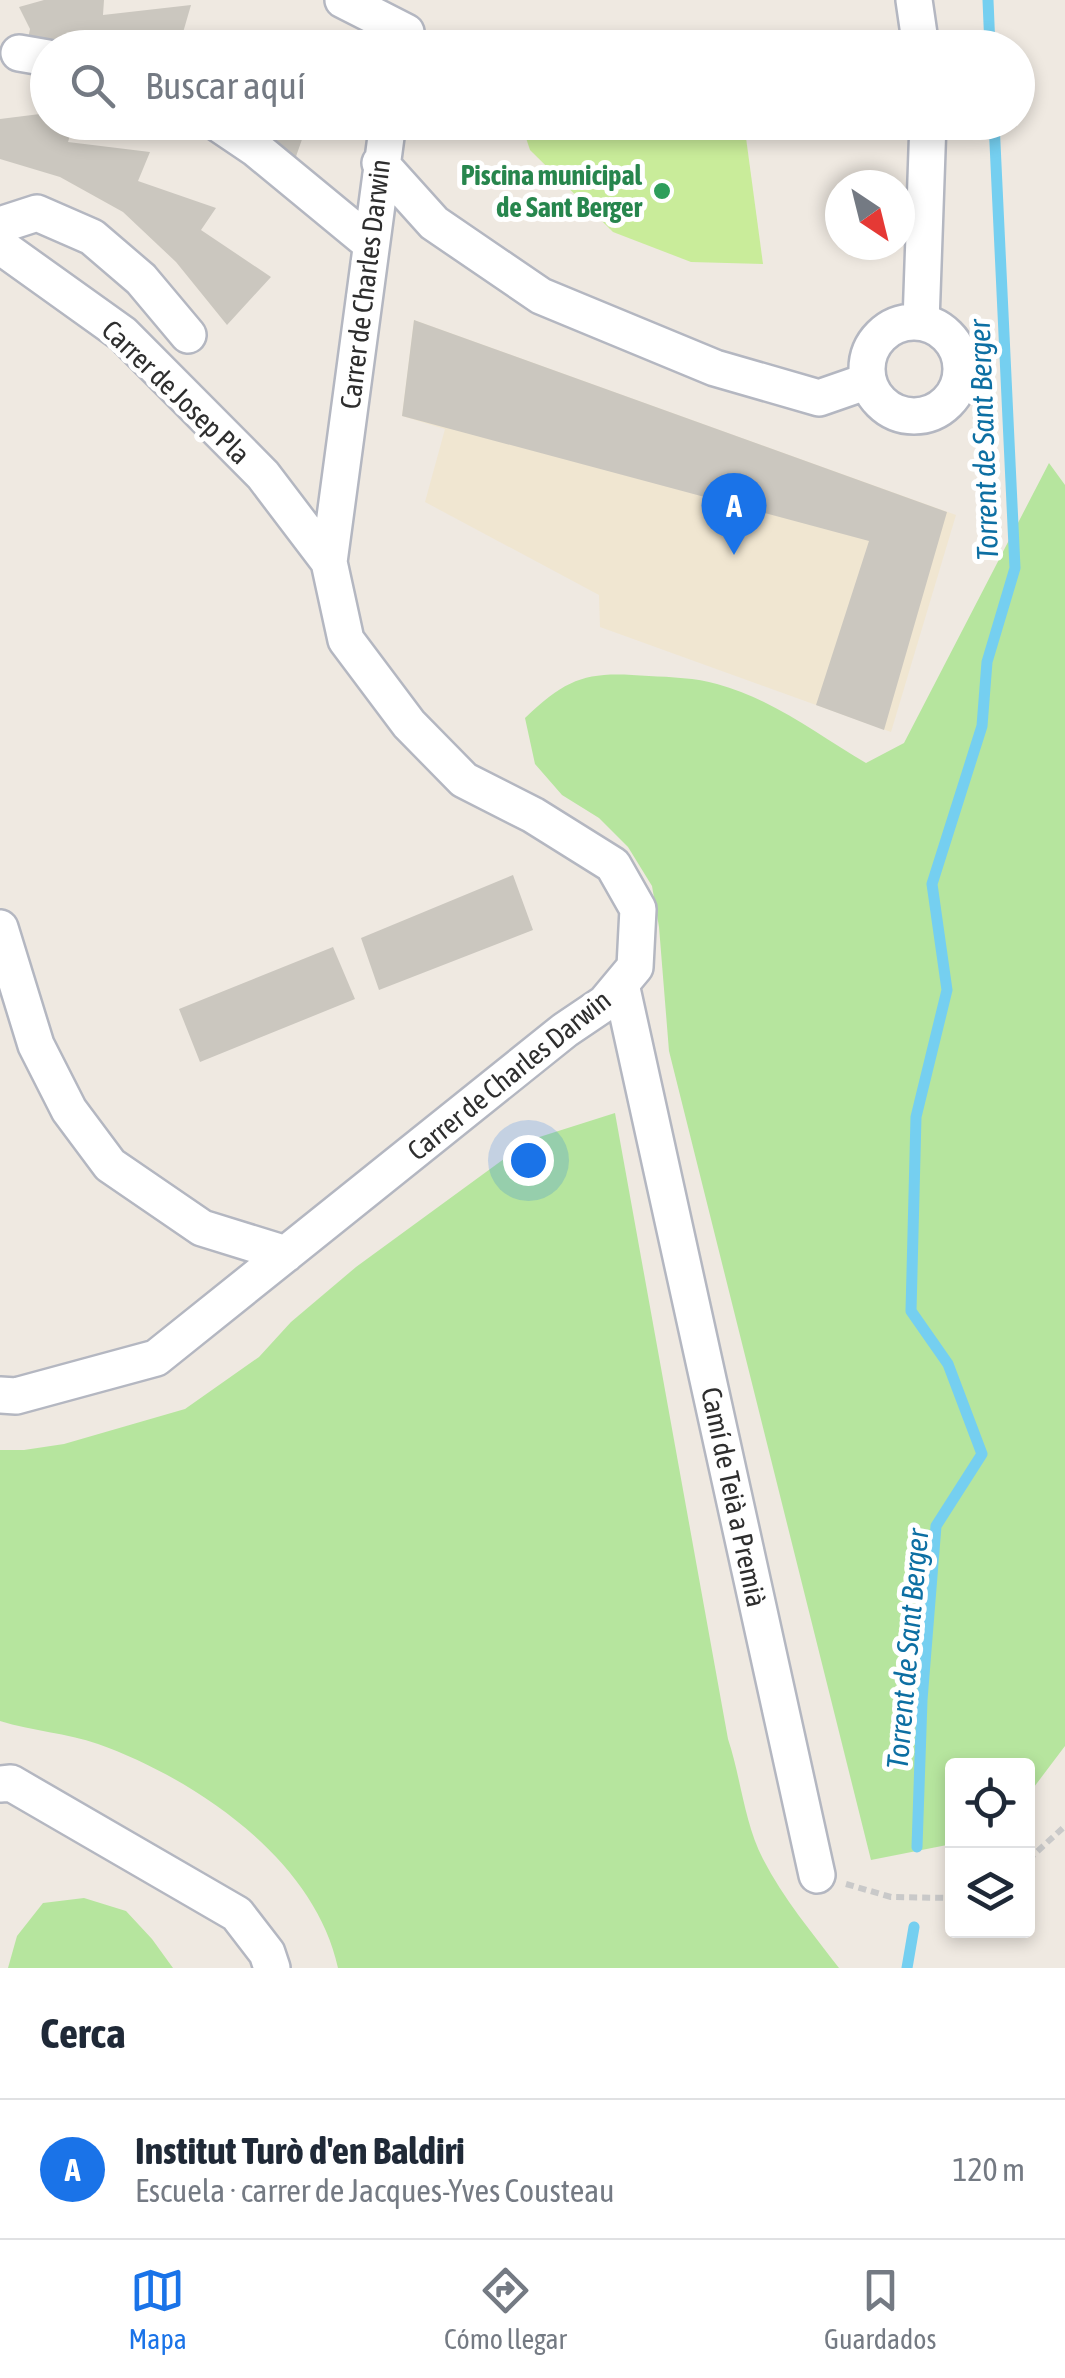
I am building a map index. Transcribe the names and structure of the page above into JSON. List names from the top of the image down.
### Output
{
  "streets": {
    "street": ["Carrer de Charles Darwin", "Carrer de Josep Pla", "Camí de Teià a Premià"]
  },
  "crossings": [
    ["Carrer de Charles Darwin", "Carrer de Josep Pla"],
    ["Carrer de Charles Darwin", "Camí de Teià a Premià"]
  ],
  "water": ["Torrent de Sant Berger"],
  "places": ["Piscina municipal de Sant Berger"],
  "north": "bottom right",
  "page": {
    "search": "Buscar aquí",
    "pins": "A",
    "heading": "Cerca",
    "list": [
      {
        "mark": "A",
        "name": "Institut Turò d'en Baldiri",
        "note": "Escuela · carrer de Jacques-Yves Cousteau",
        "value": "120 m"
      }
    ],
    "nav": ["Mapa", "Cómo llegar", "Guardados"]
  }
}
